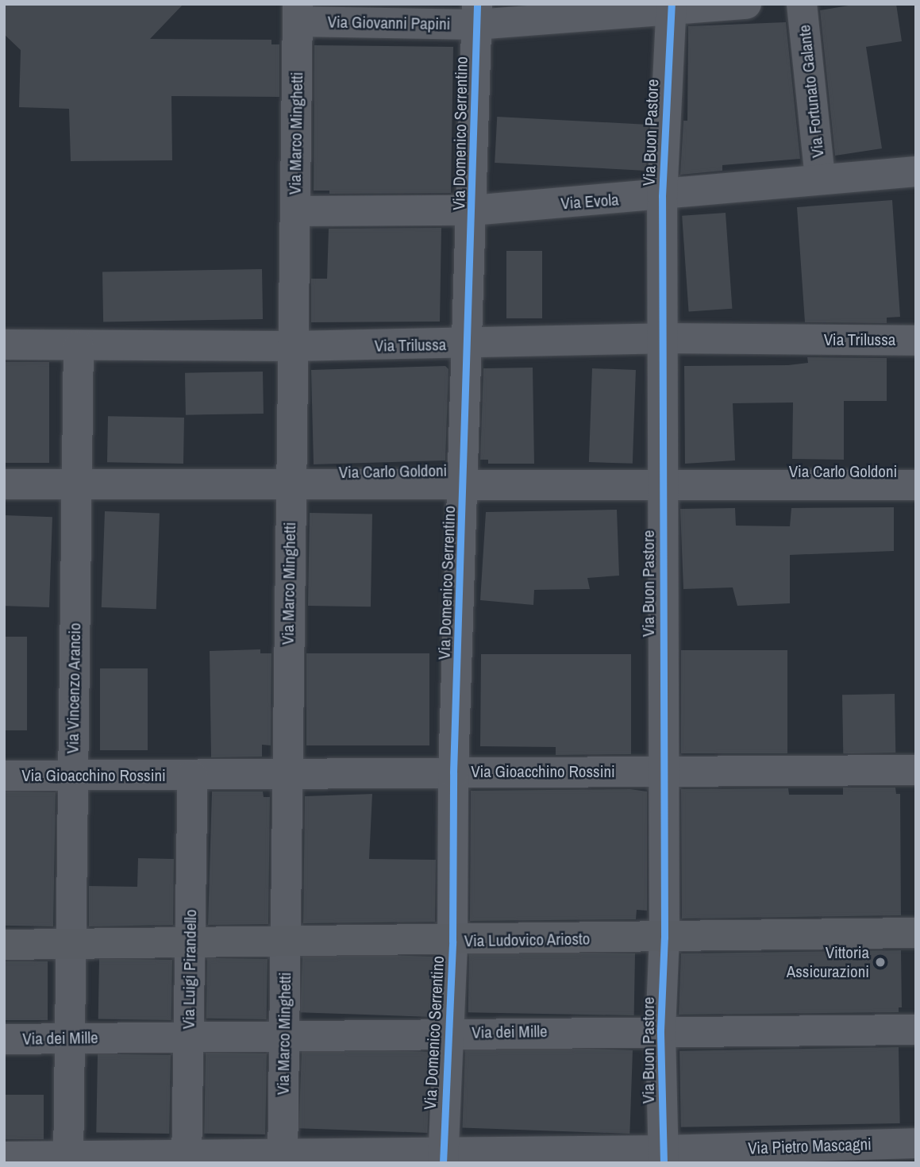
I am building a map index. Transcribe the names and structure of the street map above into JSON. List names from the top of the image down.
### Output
{
  "streets": {
    "street": [
      "Via Giovanni Papini",
      "Via Fortunato Galante",
      "Via Buon Pastore",
      "Via Marco Minghetti",
      "Via Domenico Serrentino",
      "Via Evola",
      "Via Trilussa",
      "Via Carlo Goldoni",
      "Via Vincenzo Arancio",
      "Via Gioacchino Rossini",
      "Via Ludovico Ariosto",
      "Via Luigi Pirandello",
      "Via dei Mille",
      "Via Pietro Mascagni"
    ]
  },
  "crossings": [
    ["Via Giovanni Papini", "Via Buon Pastore"],
    ["Via Giovanni Papini", "Via Marco Minghetti"],
    ["Via Giovanni Papini", "Via Domenico Serrentino"],
    ["Via Fortunato Galante", "Via Evola"],
    ["Via Buon Pastore", "Via Evola"],
    ["Via Buon Pastore", "Via Trilussa"],
    ["Via Buon Pastore", "Via Carlo Goldoni"],
    ["Via Buon Pastore", "Via Gioacchino Rossini"],
    ["Via Buon Pastore", "Via Ludovico Ariosto"],
    ["Via Buon Pastore", "Via dei Mille"],
    ["Via Buon Pastore", "Via Pietro Mascagni"],
    ["Via Marco Minghetti", "Via Evola"],
    ["Via Marco Minghetti", "Via Trilussa"],
    ["Via Marco Minghetti", "Via Carlo Goldoni"],
    ["Via Marco Minghetti", "Via Gioacchino Rossini"],
    ["Via Marco Minghetti", "Via Ludovico Ariosto"],
    ["Via Marco Minghetti", "Via dei Mille"],
    ["Via Marco Minghetti", "Via Pietro Mascagni"],
    ["Via Domenico Serrentino", "Via Evola"],
    ["Via Domenico Serrentino", "Via Trilussa"],
    ["Via Domenico Serrentino", "Via Carlo Goldoni"],
    ["Via Domenico Serrentino", "Via Gioacchino Rossini"],
    ["Via Domenico Serrentino", "Via Ludovico Ariosto"],
    ["Via Domenico Serrentino", "Via dei Mille"],
    ["Via Domenico Serrentino", "Via Pietro Mascagni"],
    ["Via Trilussa", "Via Vincenzo Arancio"],
    ["Via Carlo Goldoni", "Via Vincenzo Arancio"],
    ["Via Vincenzo Arancio", "Via Gioacchino Rossini"],
    ["Via Vincenzo Arancio", "Via Ludovico Ariosto"],
    ["Via Vincenzo Arancio", "Via dei Mille"],
    ["Via Vincenzo Arancio", "Via Pietro Mascagni"],
    ["Via Gioacchino Rossini", "Via Luigi Pirandello"],
    ["Via Ludovico Ariosto", "Via Luigi Pirandello"],
    ["Via Luigi Pirandello", "Via dei Mille"],
    ["Via Luigi Pirandello", "Via Pietro Mascagni"]
  ],
  "places": ["Vittoria Assicurazioni"]
}
